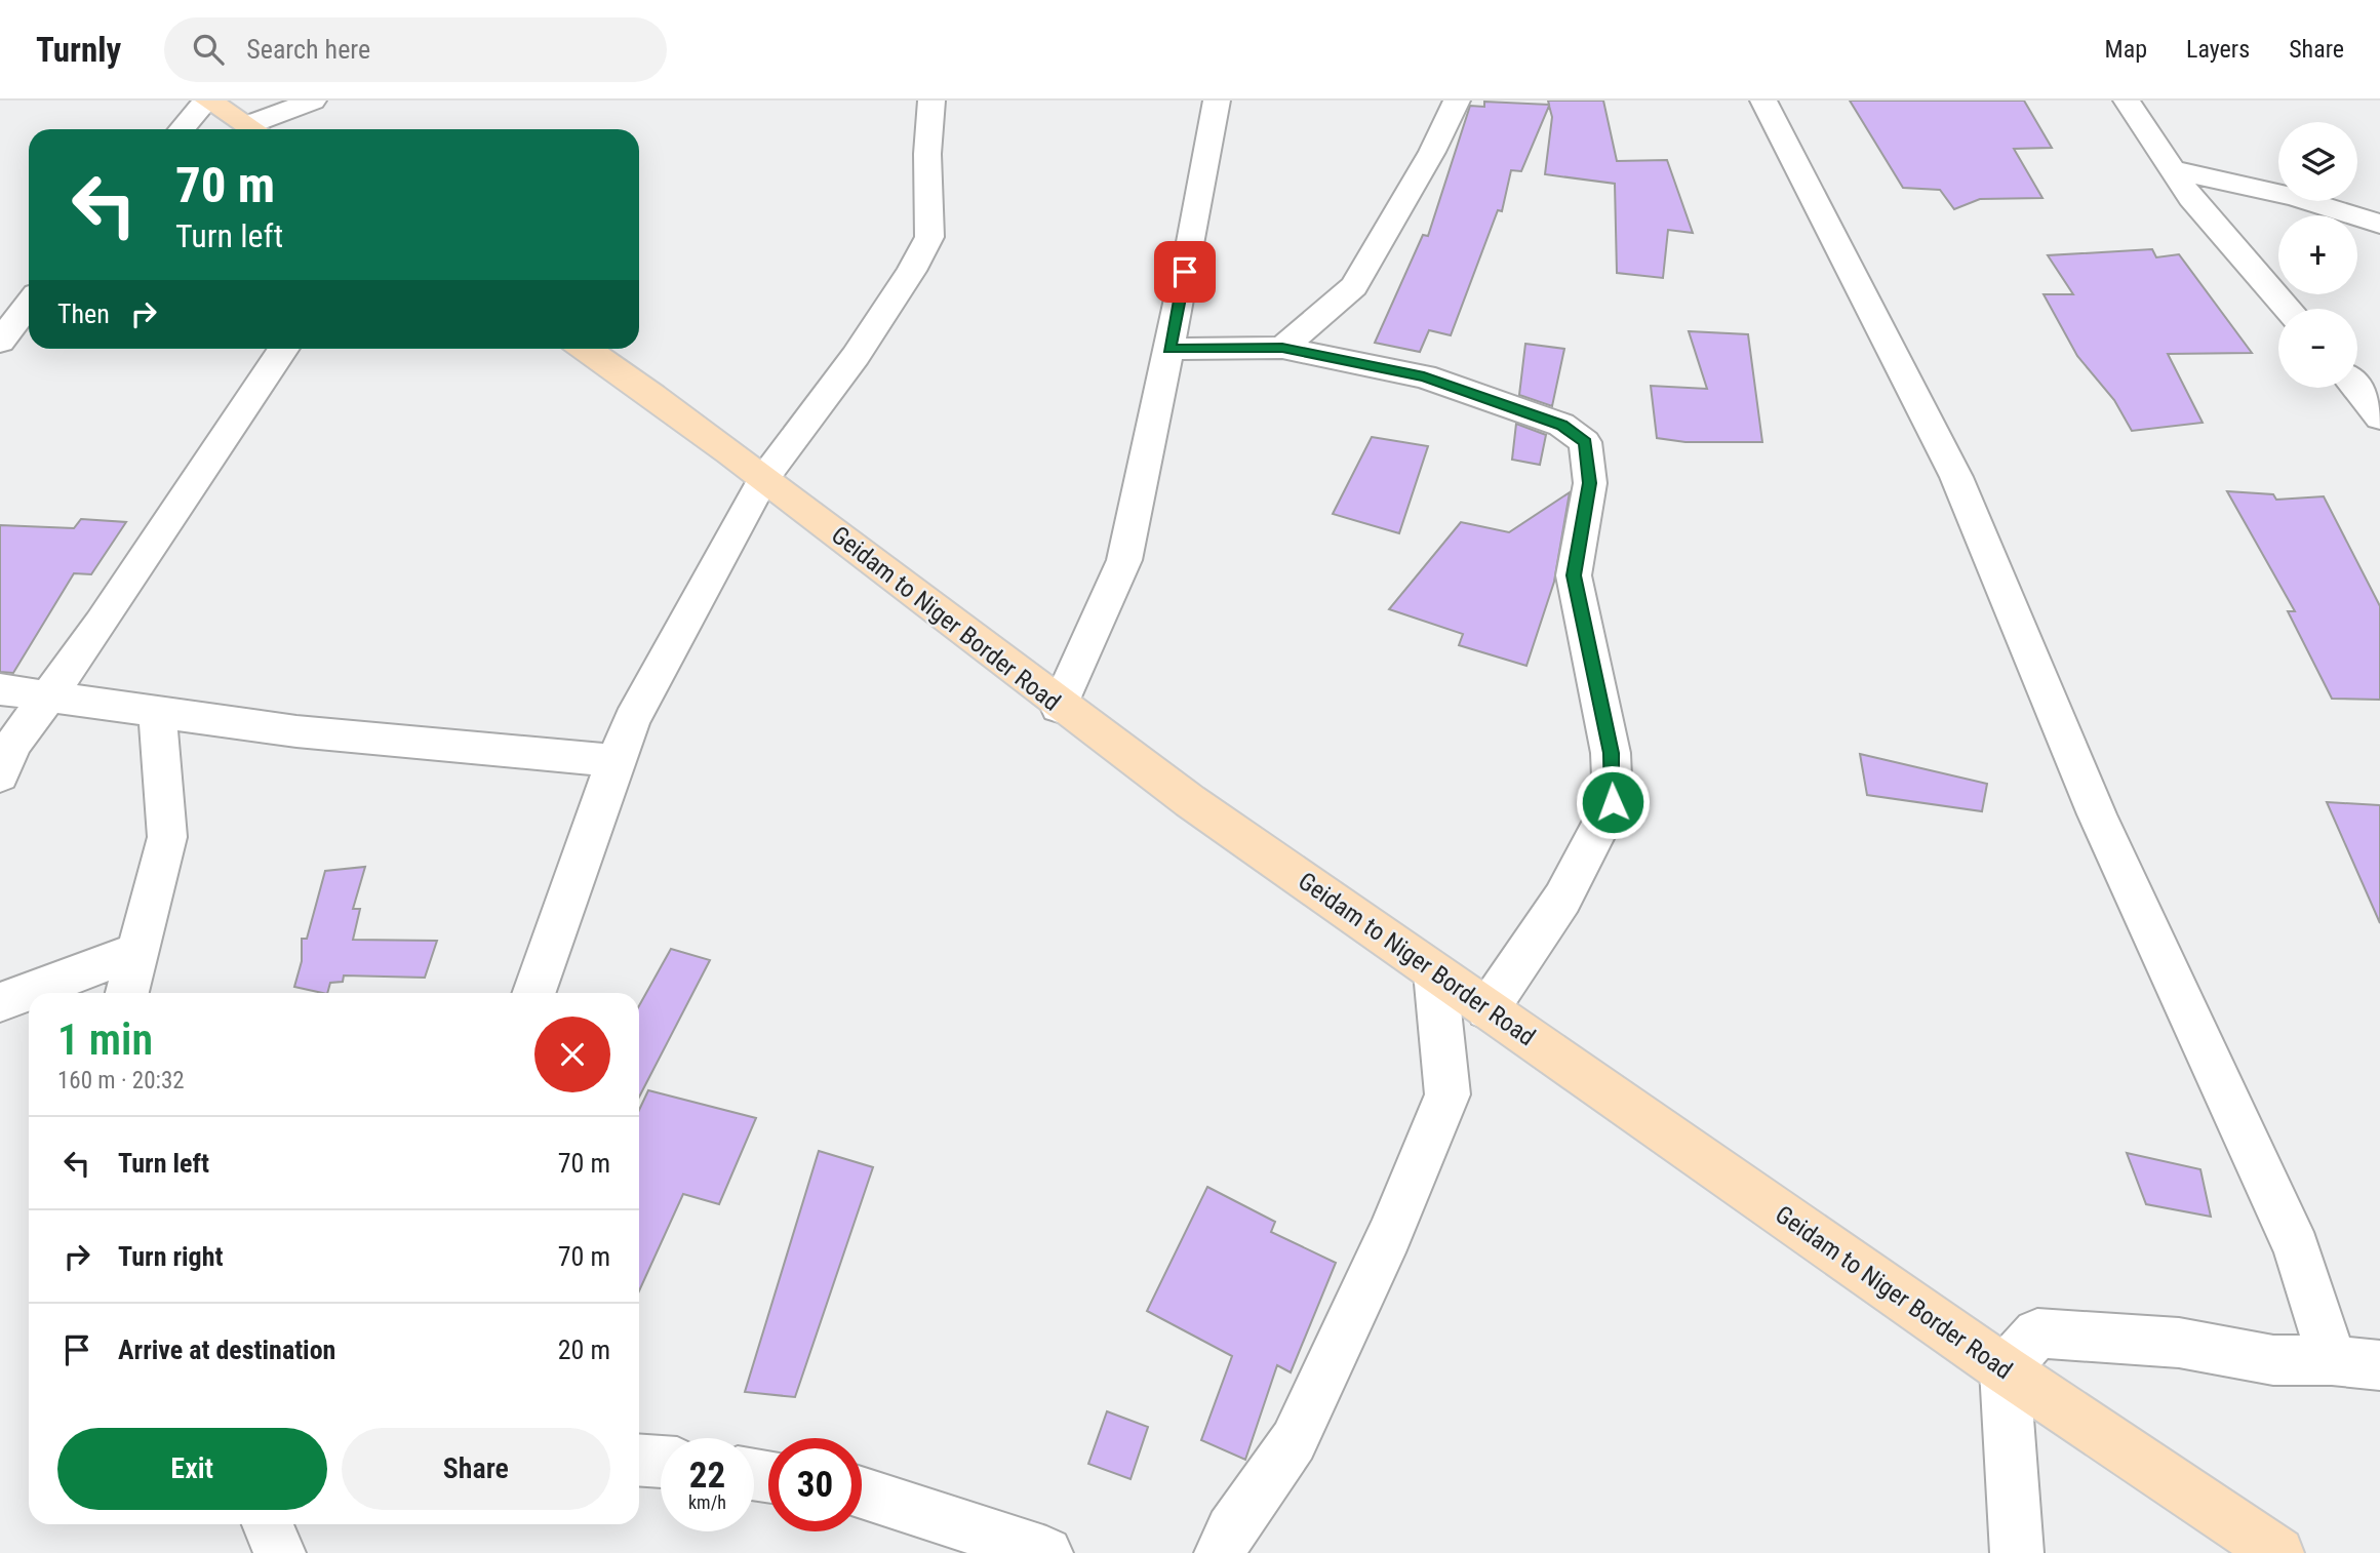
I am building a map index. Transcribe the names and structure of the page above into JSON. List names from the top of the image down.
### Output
{
  "streets": {
    "main road": ["Geidam to Niger Border Road"]
  },
  "page": {
    "header": "Turnly",
    "search": "Search here",
    "nav": ["Map", "Layers", "Share"],
    "map_buttons": ["+", "−"],
    "turn": ["70 m", "Turn left"],
    "then": "Then",
    "heading": ["1 min", "160 m · 20:32"],
    "list": [
      {
        "name": "Turn left",
        "value": "70 m"
      },
      {
        "name": "Turn right",
        "value": "70 m"
      },
      {
        "name": "Arrive at destination",
        "value": "20 m"
      }
    ],
    "buttons": ["Exit", "Share"],
    "speed": "22 km/h",
    "limit": "30"
  }
}
